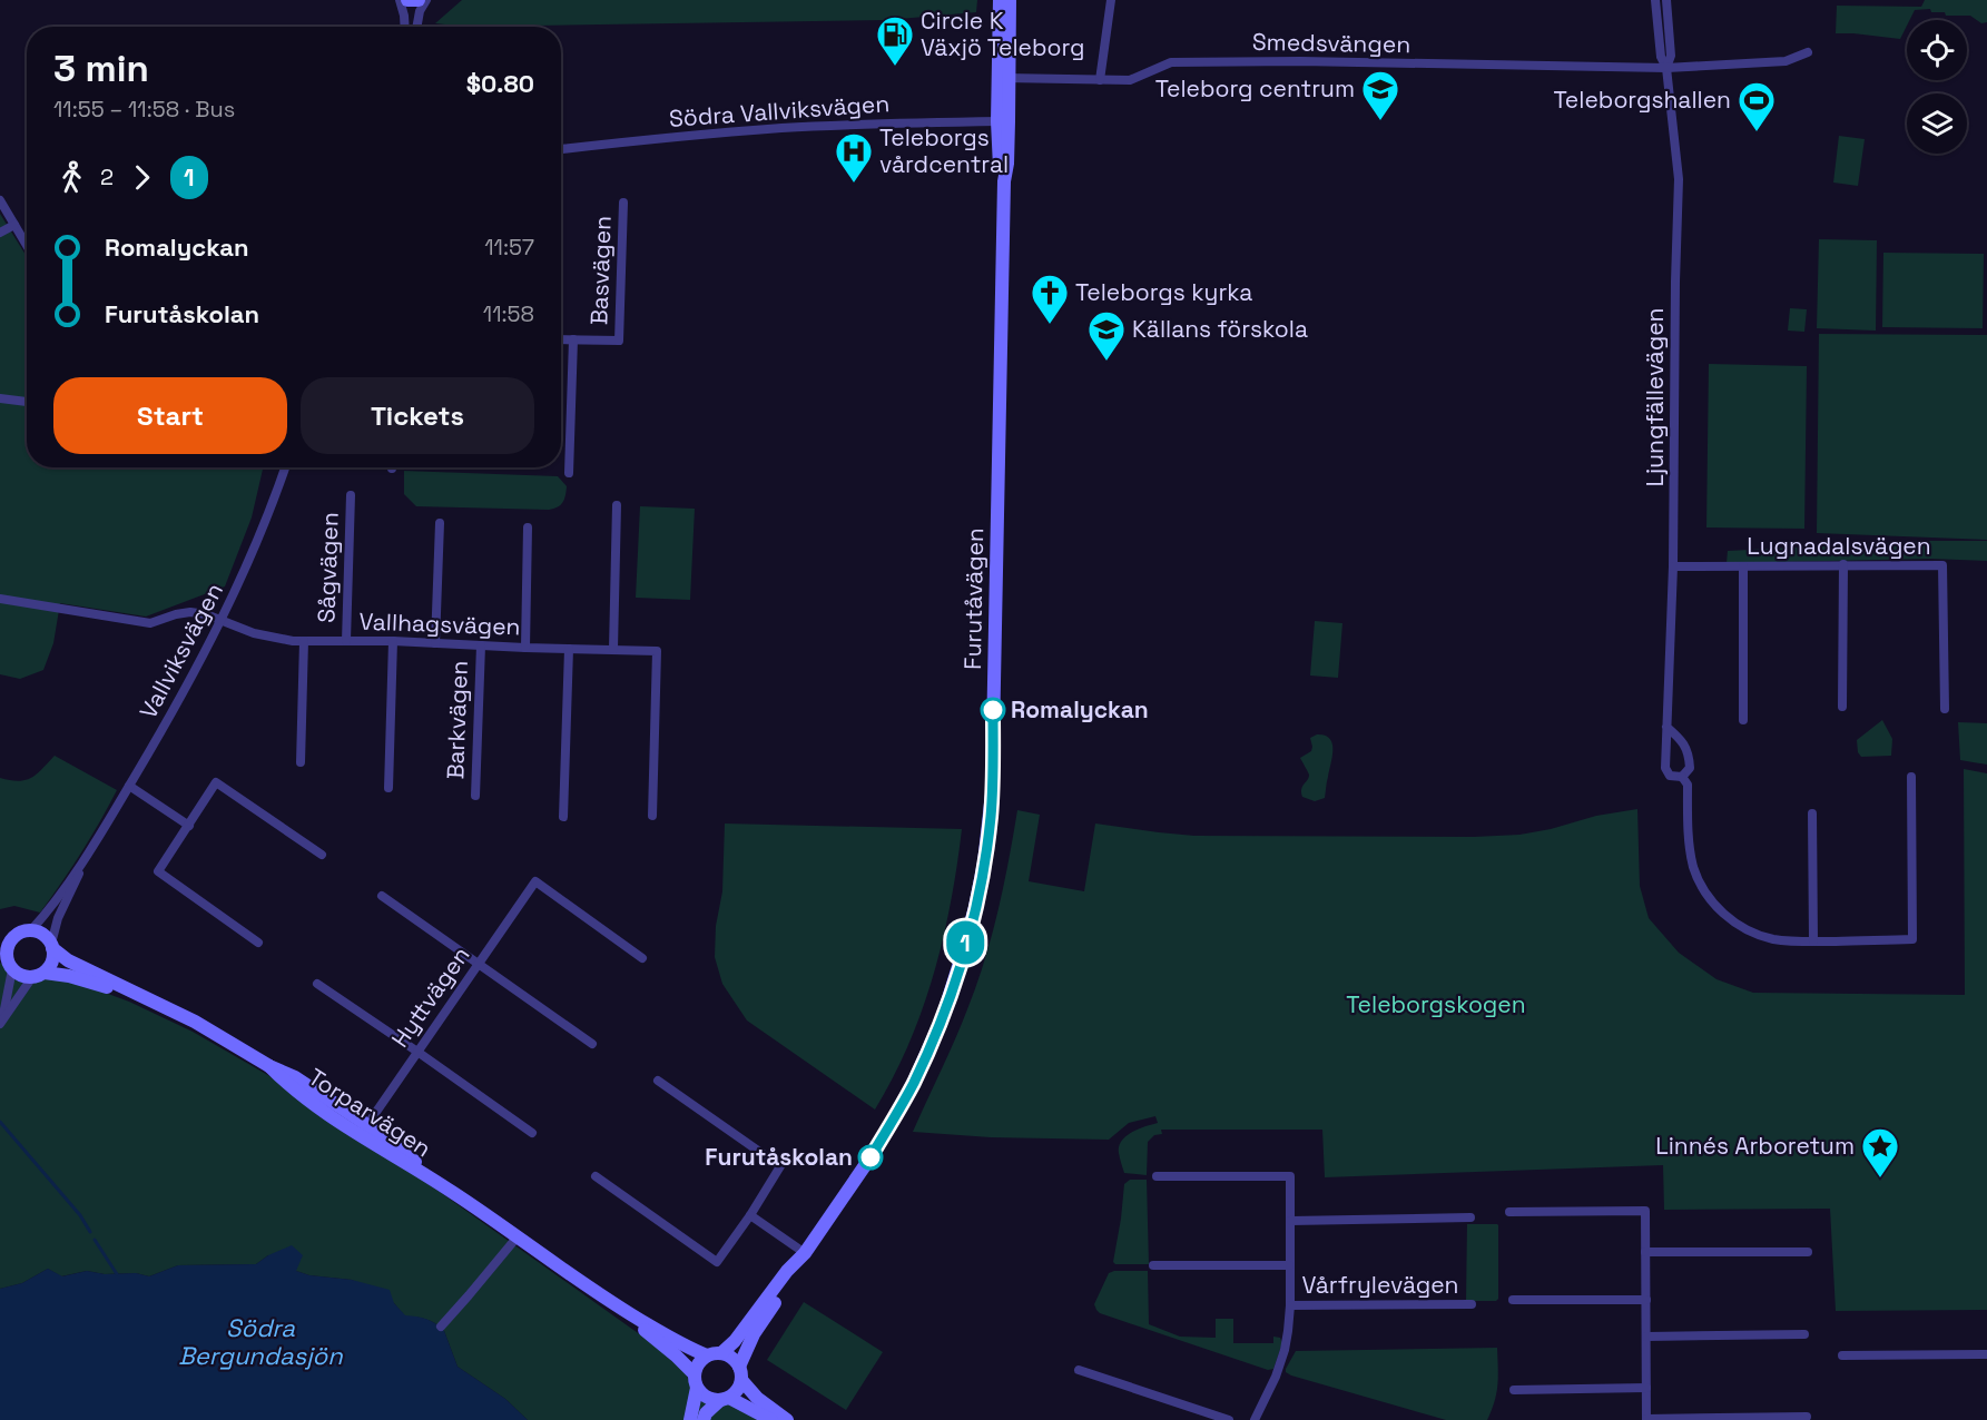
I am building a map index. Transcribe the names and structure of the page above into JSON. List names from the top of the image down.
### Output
{
  "streets": {
    "street": [
      "Smedsvängen",
      "Södra Vallviksvägen",
      "Basvägen",
      "Ljungfällevägen",
      "Lugnadalsvägen",
      "Sågvägen",
      "Furutåvägen",
      "Vallhagsvägen",
      "Vallviksvägen",
      "Barkvägen",
      "Hyttvägen",
      "Torparvägen",
      "Vårfrylevägen"
    ]
  },
  "crossings": [
    ["Smedsvängen", "Ljungfällevägen"],
    ["Smedsvängen", "Furutåvägen"],
    ["Södra Vallviksvägen", "Furutåvägen"],
    ["Ljungfällevägen", "Lugnadalsvägen"],
    ["Sågvägen", "Vallhagsvägen"],
    ["Furutåvägen", "Torparvägen"],
    ["Vallhagsvägen", "Vallviksvägen"],
    ["Vallhagsvägen", "Barkvägen"],
    ["Vallviksvägen", "Torparvägen"],
    ["Hyttvägen", "Torparvägen"]
  ],
  "water": ["Södra Bergundasjön"],
  "parks": ["Teleborgskogen"],
  "places": {
    "fuel station": ["Circle K Växjö Teleborg"],
    "school or university": ["Teleborg centrum", "Källans förskola"],
    "sports": ["Teleborgshallen"],
    "hospital": ["Teleborgs vårdcentral"],
    "church": ["Teleborgs kyrka"],
    "other": ["Romalyckan", "Furutåskolan"],
    "place": ["Linnés Arboretum"]
  },
  "lines": ["bus line 1"],
  "page": {
    "on_map": "1",
    "heading": ["3 min", "11:55 – 11:58 · Bus", "$0.80"],
    "legs": ["2", "1"],
    "list": [
      {
        "name": "Romalyckan",
        "value": "11:57"
      },
      {
        "name": "Furutåskolan",
        "value": "11:58"
      }
    ],
    "buttons": ["Start", "Tickets"]
  }
}
